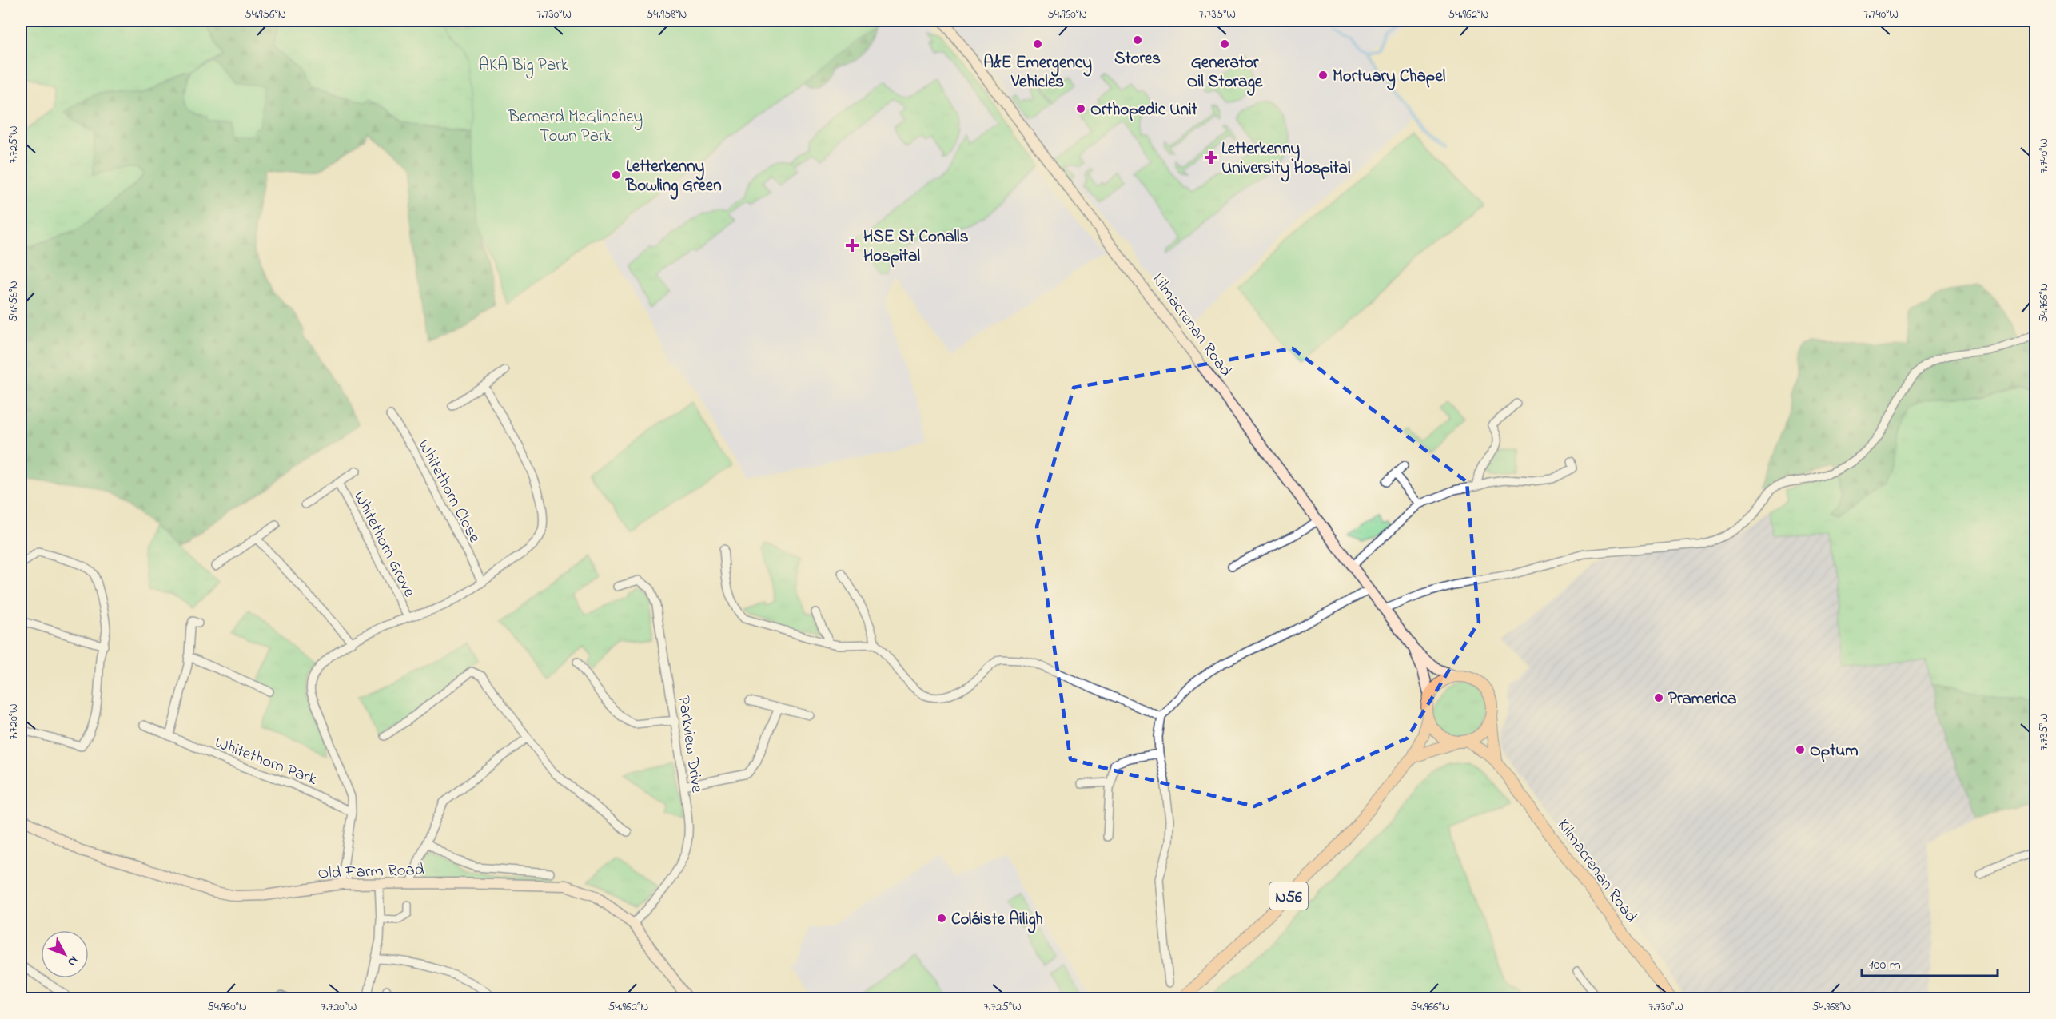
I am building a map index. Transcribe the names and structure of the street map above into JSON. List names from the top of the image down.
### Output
{
  "streets": {
    "main road": ["Kilmacrenan Road", "Old Farm Road", "N56"],
    "street": [
      "Whitethorn Close",
      "Whitethorn Grove",
      "Parkview Drive",
      "Whitethorn Park"
    ]
  },
  "crossings": [
    ["Kilmacrenan Road", "N56"],
    ["Whitethorn Close", "Whitethorn Grove"],
    ["Whitethorn Grove", "Whitethorn Park"],
    ["Parkview Drive", "Old Farm Road"],
    ["Whitethorn Park", "Old Farm Road"]
  ],
  "parks": ["AKA Big Park", "Bernard McGlinchey Town Park"],
  "places": {
    "other": [
      "Stores",
      "A&E Emergency Vehicles",
      "Generator Oil Storage",
      "Mortuary Chapel",
      "Orthopedic Unit",
      "Letterkenny Bowling Green",
      "Pramerica",
      "Optum",
      "Coláiste Ailigh"
    ],
    "health": ["Letterkenny University Hospital", "HSE St Conalls Hospital"]
  },
  "scale_bar": "100 m",
  "north": "bottom right",
  "coordinates": [
    "54.956°N",
    "7.730°W",
    "54.958°N",
    "54.960°N",
    "7.735°W",
    "54.962°N",
    "7.740°W",
    "7.725°W",
    "54.966°N",
    "7.720°W",
    "54.968°N"
  ]
}
